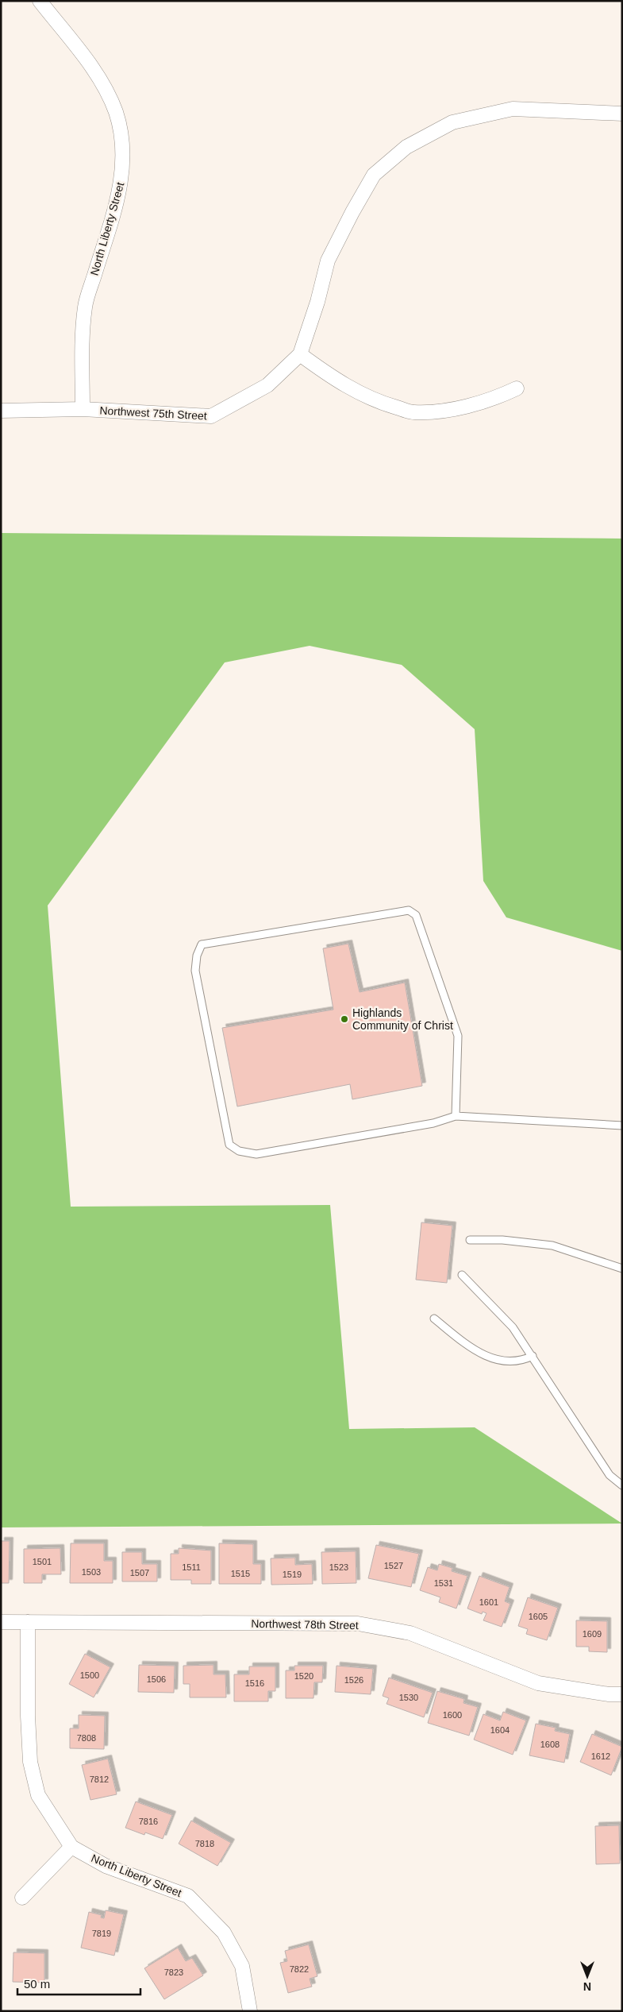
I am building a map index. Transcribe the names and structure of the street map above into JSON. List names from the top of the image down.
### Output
{
  "streets": {
    "street": ["North Liberty Street", "Northwest 75th Street", "Northwest 78th Street"]
  },
  "crossings": [
    ["North Liberty Street", "Northwest 75th Street"],
    ["North Liberty Street", "Northwest 78th Street"]
  ],
  "places": ["Highlands Community of Christ"],
  "house_numbers": [
    "1501",
    "1527",
    "1511",
    "1523",
    "1503",
    "1507",
    "1515",
    "1519",
    "1531",
    "1601",
    "1605",
    "1609",
    "1500",
    "1520",
    "1506",
    "1526",
    "1516",
    "1530",
    "1600",
    "1604",
    "7808",
    "1608",
    "1612",
    "7812",
    "7816",
    "7818",
    "7819",
    "7822",
    "7823"
  ],
  "scale_bar": "50 m",
  "north": "bottom"
}
